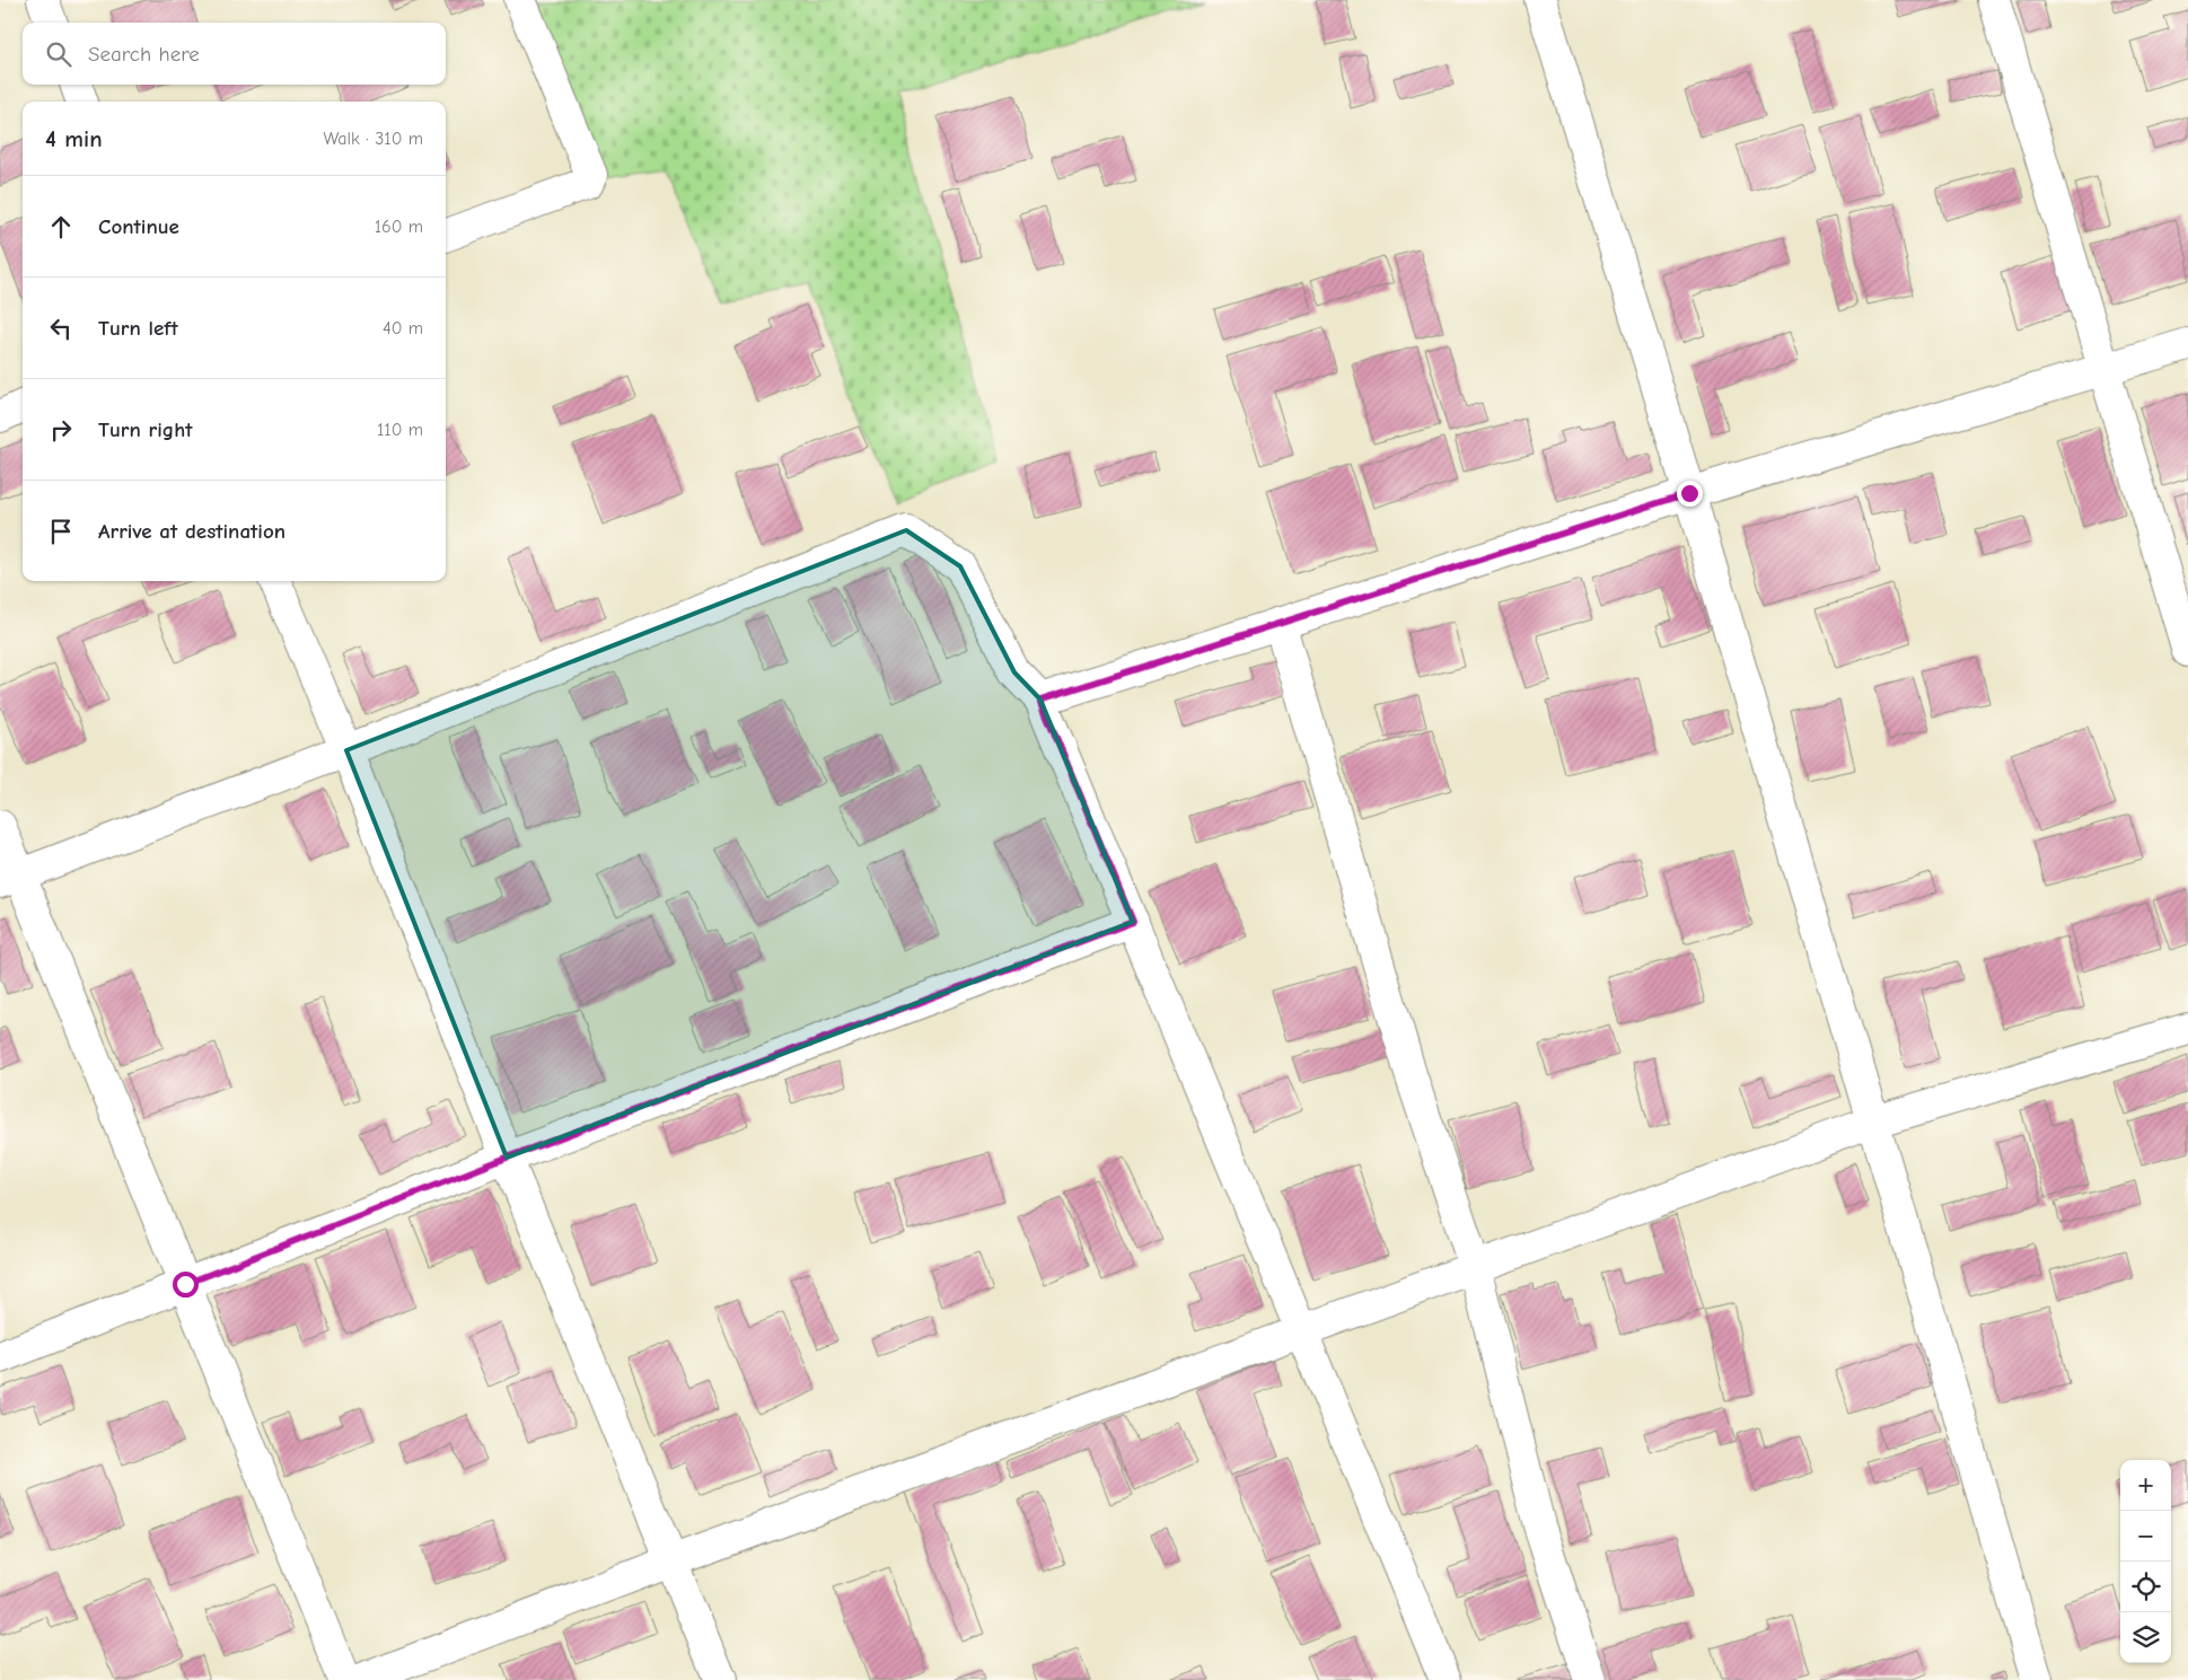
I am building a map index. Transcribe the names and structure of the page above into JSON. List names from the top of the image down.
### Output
{
  "page": {
    "search": "Search here",
    "heading": ["4 min", "Walk · 310 m"],
    "list": [
      ["Continue", "160 m"],
      ["Turn left", "40 m"],
      ["Turn right", "110 m"],
      "Arrive at destination"
    ],
    "map_buttons": ["+", "−"]
  }
}
